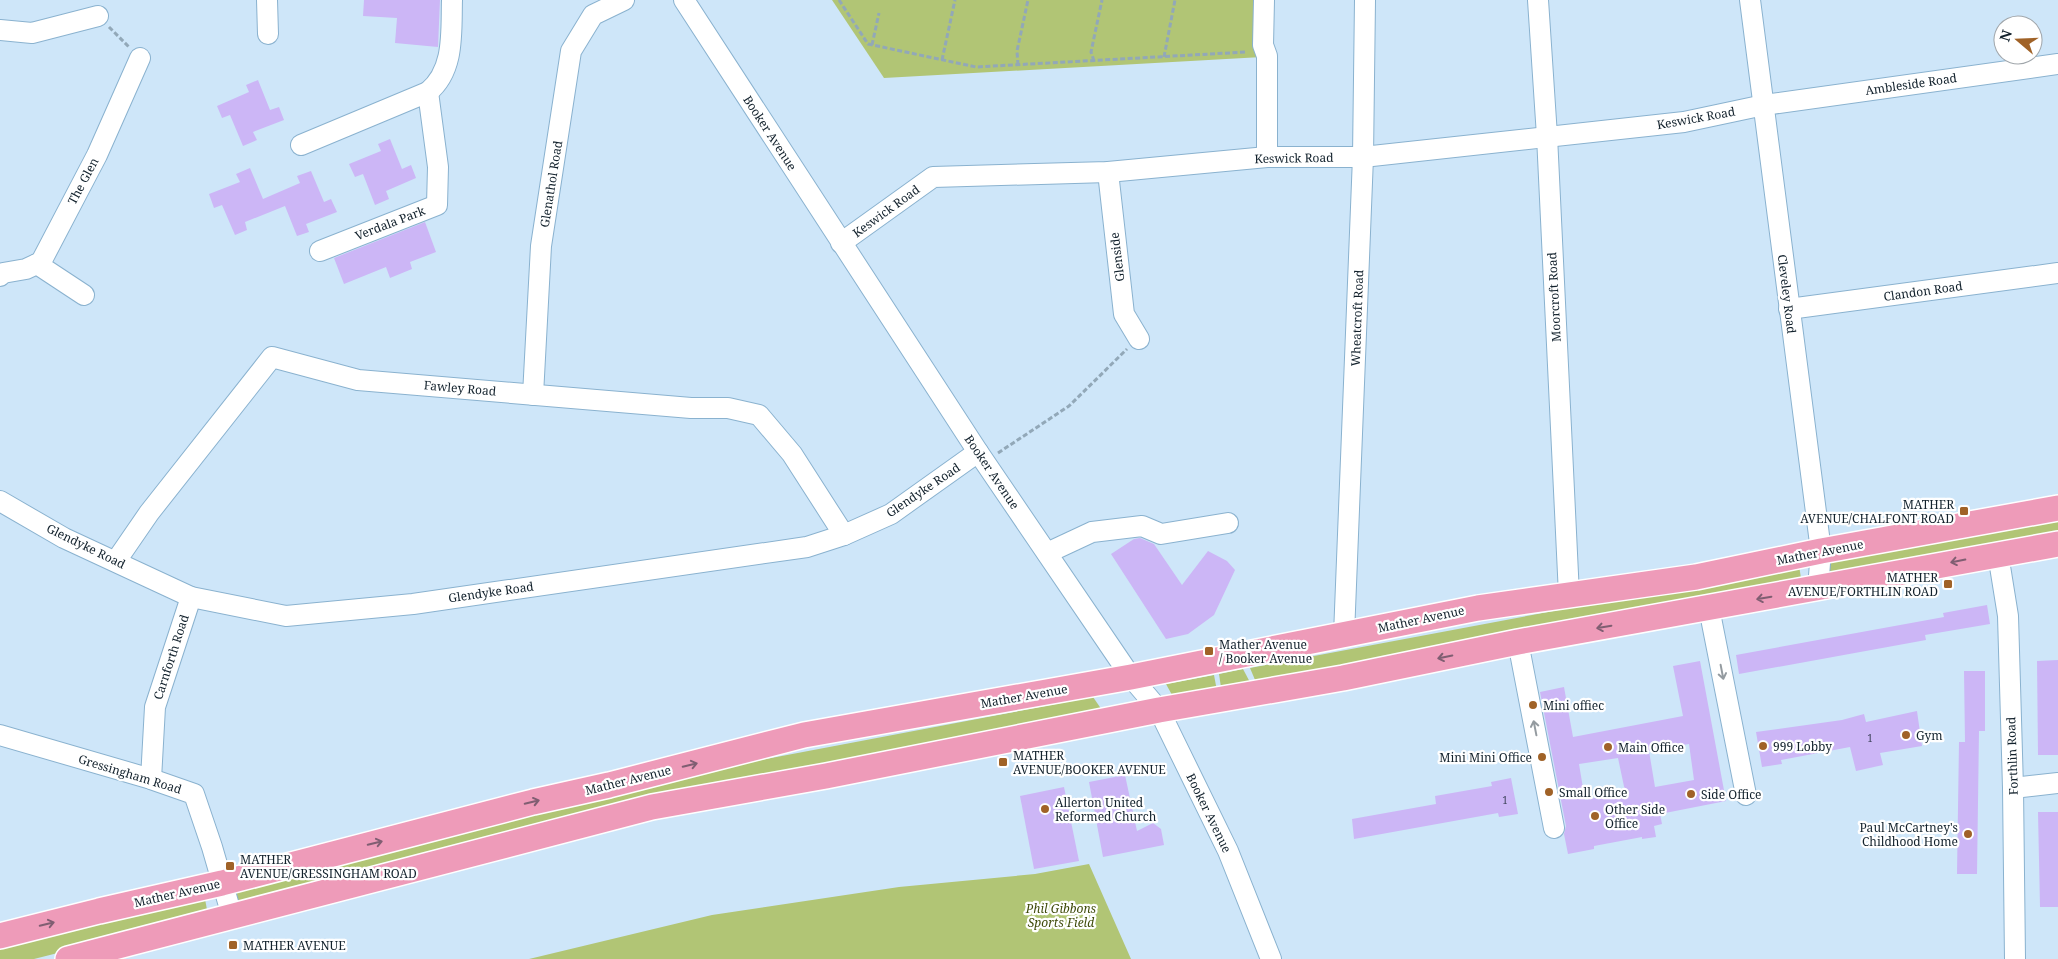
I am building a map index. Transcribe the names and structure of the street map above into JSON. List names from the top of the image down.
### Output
{
  "streets": {
    "main road": ["Mather Avenue"],
    "street": [
      "Ambleside Road",
      "Keswick Road",
      "Booker Avenue",
      "The Glen",
      "Glenathol Road",
      "Verdala Park",
      "Glenside",
      "Clandon Road",
      "Cleveley Road",
      "Moorcroft Road",
      "Wheatcroft Road",
      "Fawley Road",
      "Glendyke Road",
      "Carnforth Road",
      "Forthlin Road",
      "Gressingham Road"
    ]
  },
  "crossings": [
    ["Ambleside Road", "Keswick Road"],
    ["Ambleside Road", "Cleveley Road"],
    ["Keswick Road", "Booker Avenue"],
    ["Keswick Road", "Glenside"],
    ["Keswick Road", "Cleveley Road"],
    ["Keswick Road", "Moorcroft Road"],
    ["Keswick Road", "Wheatcroft Road"],
    ["Booker Avenue", "Glendyke Road"],
    ["Booker Avenue", "Mather Avenue"],
    ["Glenathol Road", "Fawley Road"],
    ["Clandon Road", "Cleveley Road"],
    ["Cleveley Road", "Mather Avenue"],
    ["Moorcroft Road", "Mather Avenue"],
    ["Wheatcroft Road", "Mather Avenue"],
    ["Fawley Road", "Glendyke Road"],
    ["Glendyke Road", "Carnforth Road"],
    ["Mather Avenue", "Gressingham Road"],
    ["Carnforth Road", "Gressingham Road"]
  ],
  "parks": ["Phil Gibbons Sports Field"],
  "places": {
    "transit": [
      "MATHER AVENUE/CHALFONT ROAD",
      "MATHER AVENUE/FORTHLIN ROAD",
      "Mather Avenue / Booker Avenue",
      "MATHER AVENUE/BOOKER AVENUE",
      "MATHER AVENUE/GRESSINGHAM ROAD",
      "MATHER AVENUE"
    ],
    "other": [
      "Mini offiec",
      "Gym",
      "999 Lobby",
      "Main Office",
      "Mini Mini Office",
      "Small Office",
      "Side Office",
      "Allerton United Reformed Church",
      "Other Side Office",
      "Paul McCartney's Childhood Home"
    ]
  },
  "house_numbers": ["1", "1"],
  "north": "left"
}
